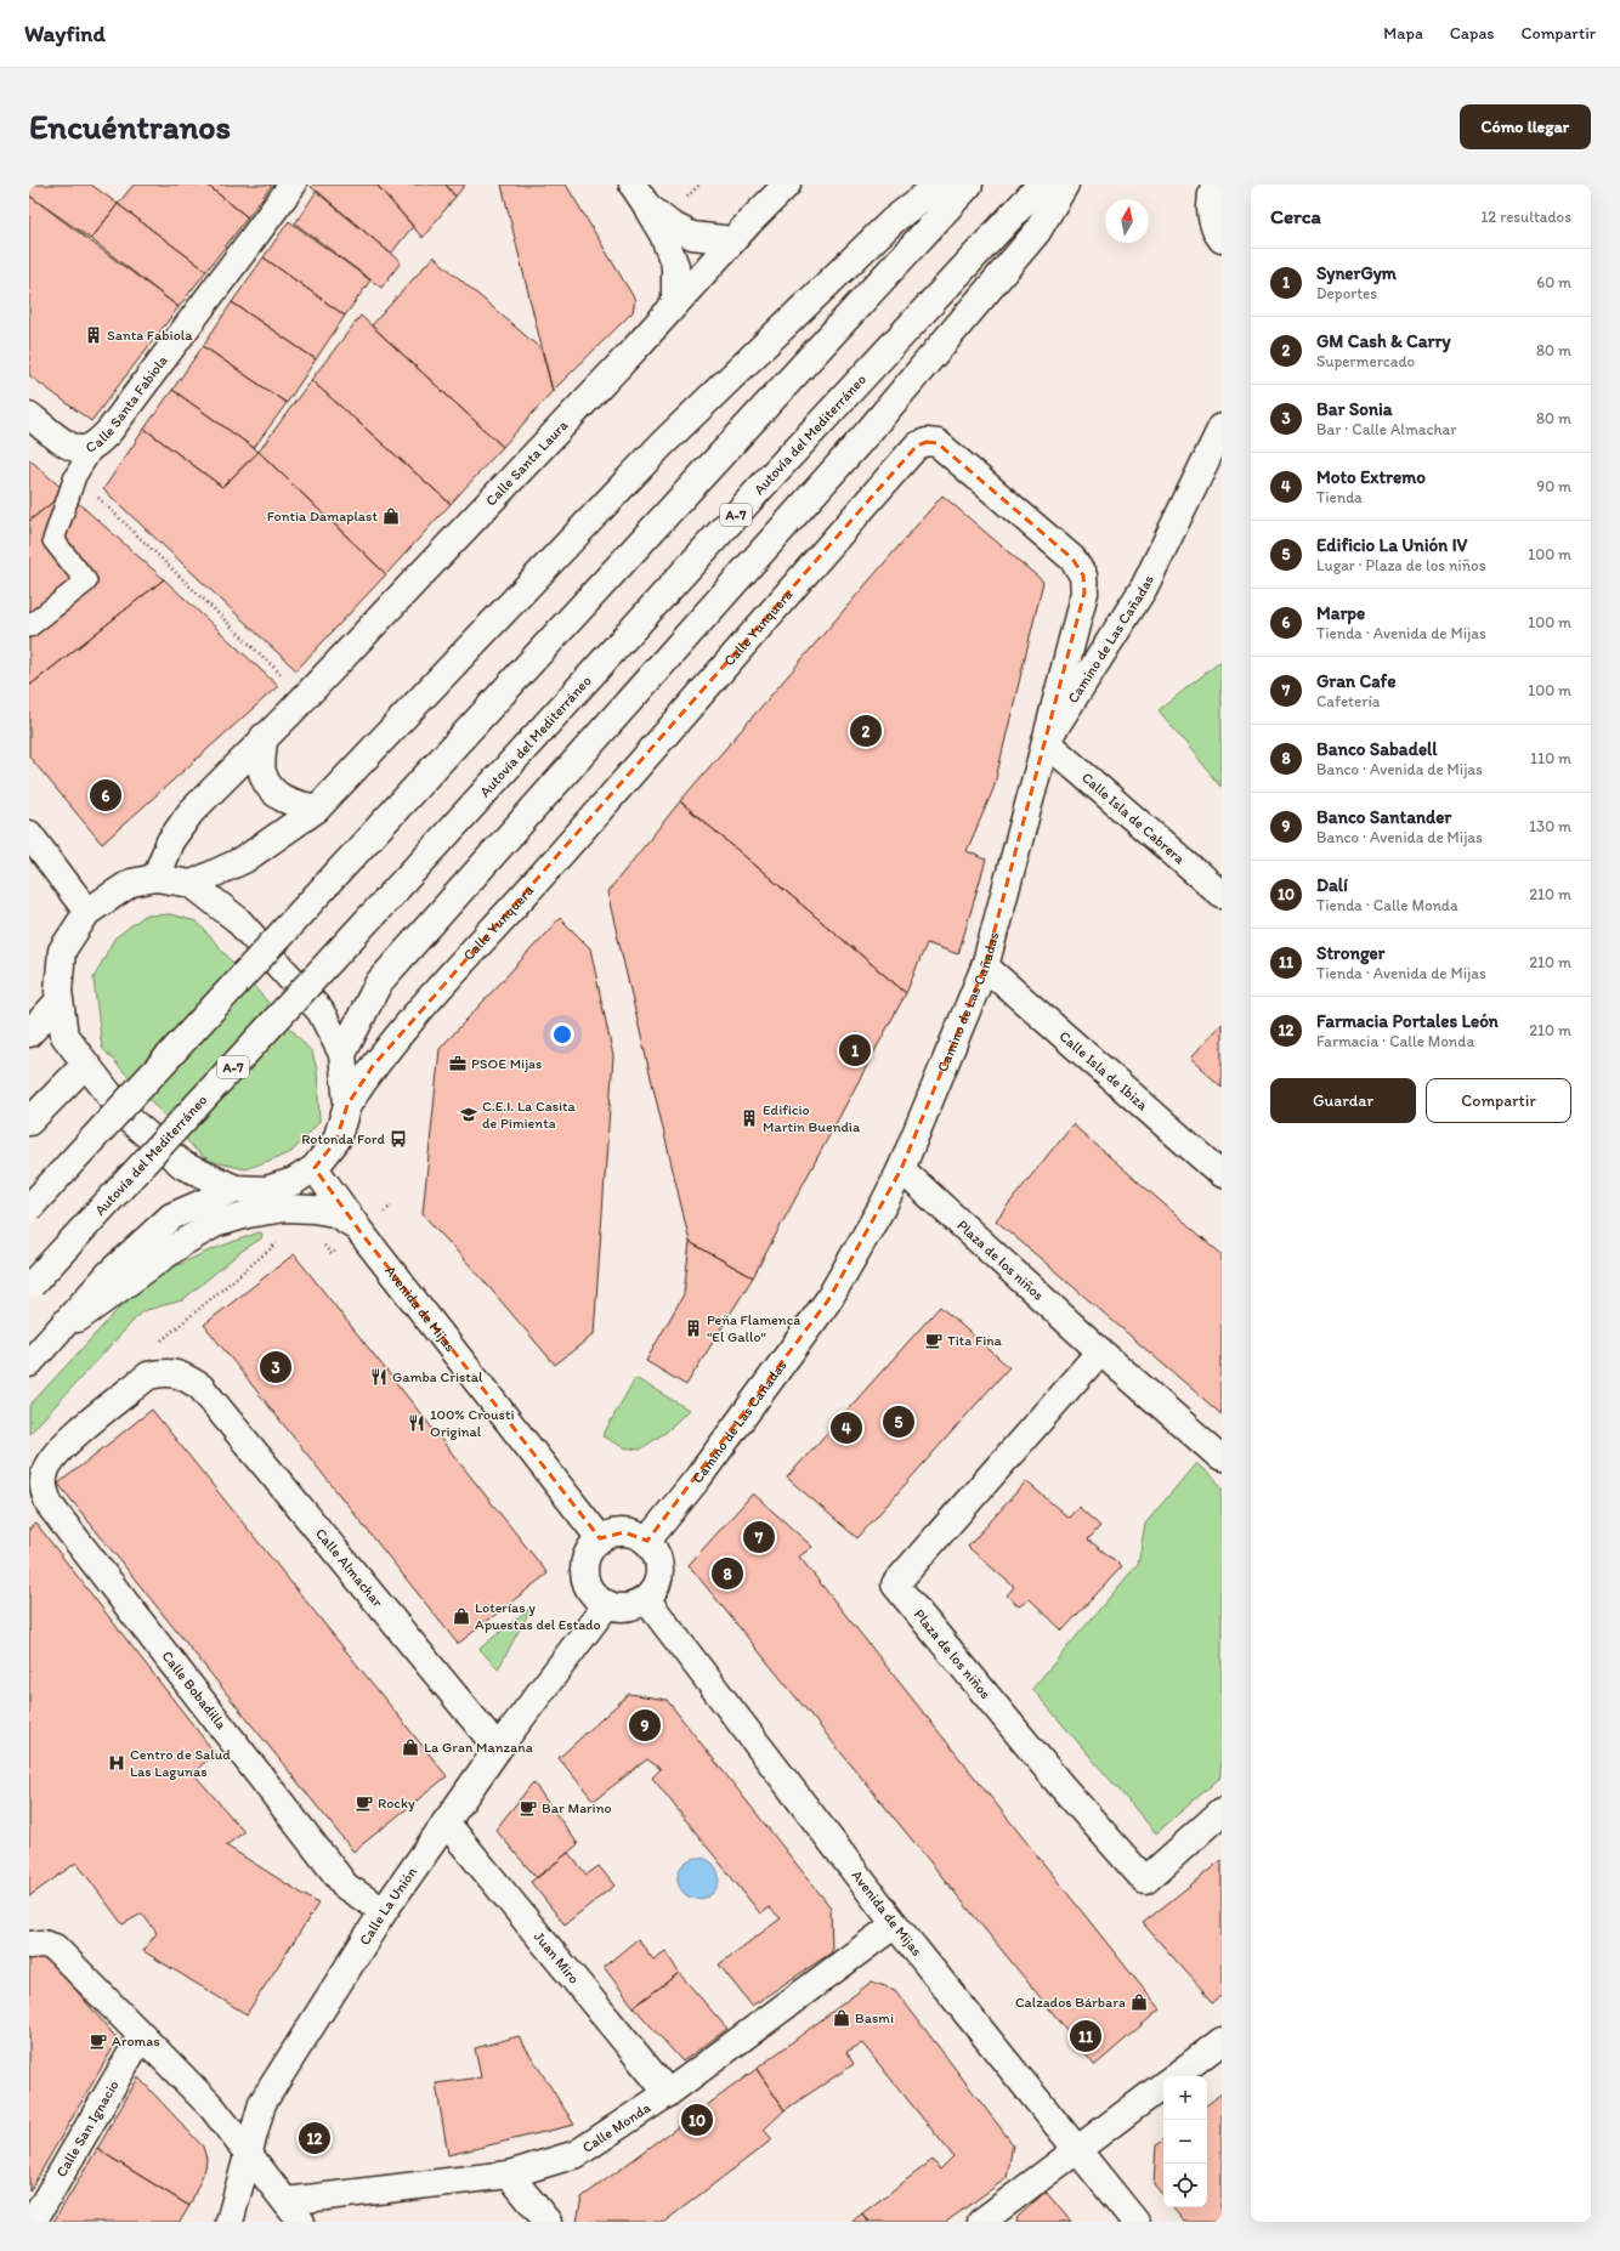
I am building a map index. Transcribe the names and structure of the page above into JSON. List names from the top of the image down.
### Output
{
  "streets": {
    "main road": [
      "Calle Santa Fabiola",
      "Autovía del Mediterráneo",
      "Calle Santa Laura",
      "A-7",
      "Calle Yunquera",
      "Camino de Las Cañadas",
      "Calle Isla de Cabrera",
      "Calle Isla de Ibiza",
      "Plaza de los niños",
      "Avenida de Mijas",
      "Calle Almachar",
      "Calle Bobadilla",
      "Calle La Unión",
      "Juan Miro",
      "Calle Monda",
      "Calle San Ignacio"
    ]
  },
  "crossings": [
    ["Calle Yunquera", "Camino de Las Cañadas"],
    ["Calle Yunquera", "Calle Isla de Cabrera"],
    ["Camino de Las Cañadas", "Calle Isla de Cabrera"],
    ["Camino de Las Cañadas", "Calle Isla de Ibiza"],
    ["Camino de Las Cañadas", "Plaza de los niños"],
    ["Camino de Las Cañadas", "Avenida de Mijas"],
    ["Camino de Las Cañadas", "Calle La Unión"],
    ["Avenida de Mijas", "Calle La Unión"],
    ["Avenida de Mijas", "Calle Monda"],
    ["Calle Almachar", "Calle Bobadilla"],
    ["Calle Almachar", "Calle La Unión"],
    ["Calle Bobadilla", "Calle La Unión"],
    ["Calle La Unión", "Juan Miro"],
    ["Juan Miro", "Calle Monda"]
  ],
  "places": {
    "building": ["Santa Fabiola", "Edificio Martin Buendia", "Peña Flamenca \"El Gallo\""],
    "shop": [
      "Fontia Damaplast",
      "Loterías y Apuestas del Estado",
      "La Gran Manzana",
      "Calzados Bárbara",
      "Basmi"
    ],
    "office": ["PSOE Mijas"],
    "school or university": ["C.E.I. La Casita de Pimienta"],
    "bus stop": ["Rotonda Ford"],
    "cafe": [
      "Tita Fina",
      "Rocky",
      "Bar Marino",
      "Aromas"
    ],
    "restaurant": ["Gamba Cristal", "100% Crousti Original"],
    "hospital": ["Centro de Salud Las Lagunas"]
  },
  "north": "top",
  "page": {
    "header": "Wayfind",
    "nav": ["Mapa", "Capas", "Compartir"],
    "buttons": [
      "Cómo llegar",
      ["Guardar", "Compartir"]
    ],
    "title": "Encuéntranos",
    "heading": ["Cerca", "12 resultados"],
    "list": [
      {
        "mark": "1",
        "name": "SynerGym",
        "note": "Deportes",
        "value": "60 m"
      },
      {
        "mark": "2",
        "name": "GM Cash & Carry",
        "note": "Supermercado",
        "value": "80 m"
      },
      {
        "mark": "3",
        "name": "Bar Sonia",
        "note": "Bar · Calle Almachar",
        "value": "80 m"
      },
      {
        "mark": "4",
        "name": "Moto Extremo",
        "note": "Tienda",
        "value": "90 m"
      },
      {
        "mark": "5",
        "name": "Edificio La Unión IV",
        "note": "Lugar · Plaza de los niños",
        "value": "100 m"
      },
      {
        "mark": "6",
        "name": "Marpe",
        "note": "Tienda · Avenida de Mijas",
        "value": "100 m"
      },
      {
        "mark": "7",
        "name": "Gran Cafe",
        "note": "Cafetería",
        "value": "100 m"
      },
      {
        "mark": "8",
        "name": "Banco Sabadell",
        "note": "Banco · Avenida de Mijas",
        "value": "110 m"
      },
      {
        "mark": "9",
        "name": "Banco Santander",
        "note": "Banco · Avenida de Mijas",
        "value": "130 m"
      },
      {
        "mark": "10",
        "name": "Dalí",
        "note": "Tienda · Calle Monda",
        "value": "210 m"
      },
      {
        "mark": "11",
        "name": "Stronger",
        "note": "Tienda · Avenida de Mijas",
        "value": "210 m"
      },
      {
        "mark": "12",
        "name": "Farmacia Portales León",
        "note": "Farmacia · Calle Monda",
        "value": "210 m"
      }
    ],
    "pins": [
      "2",
      "6",
      "1",
      "3",
      "5",
      "4",
      "7",
      "8",
      "9",
      "11",
      "10",
      "12"
    ],
    "map_buttons": ["+", "−"]
  }
}
